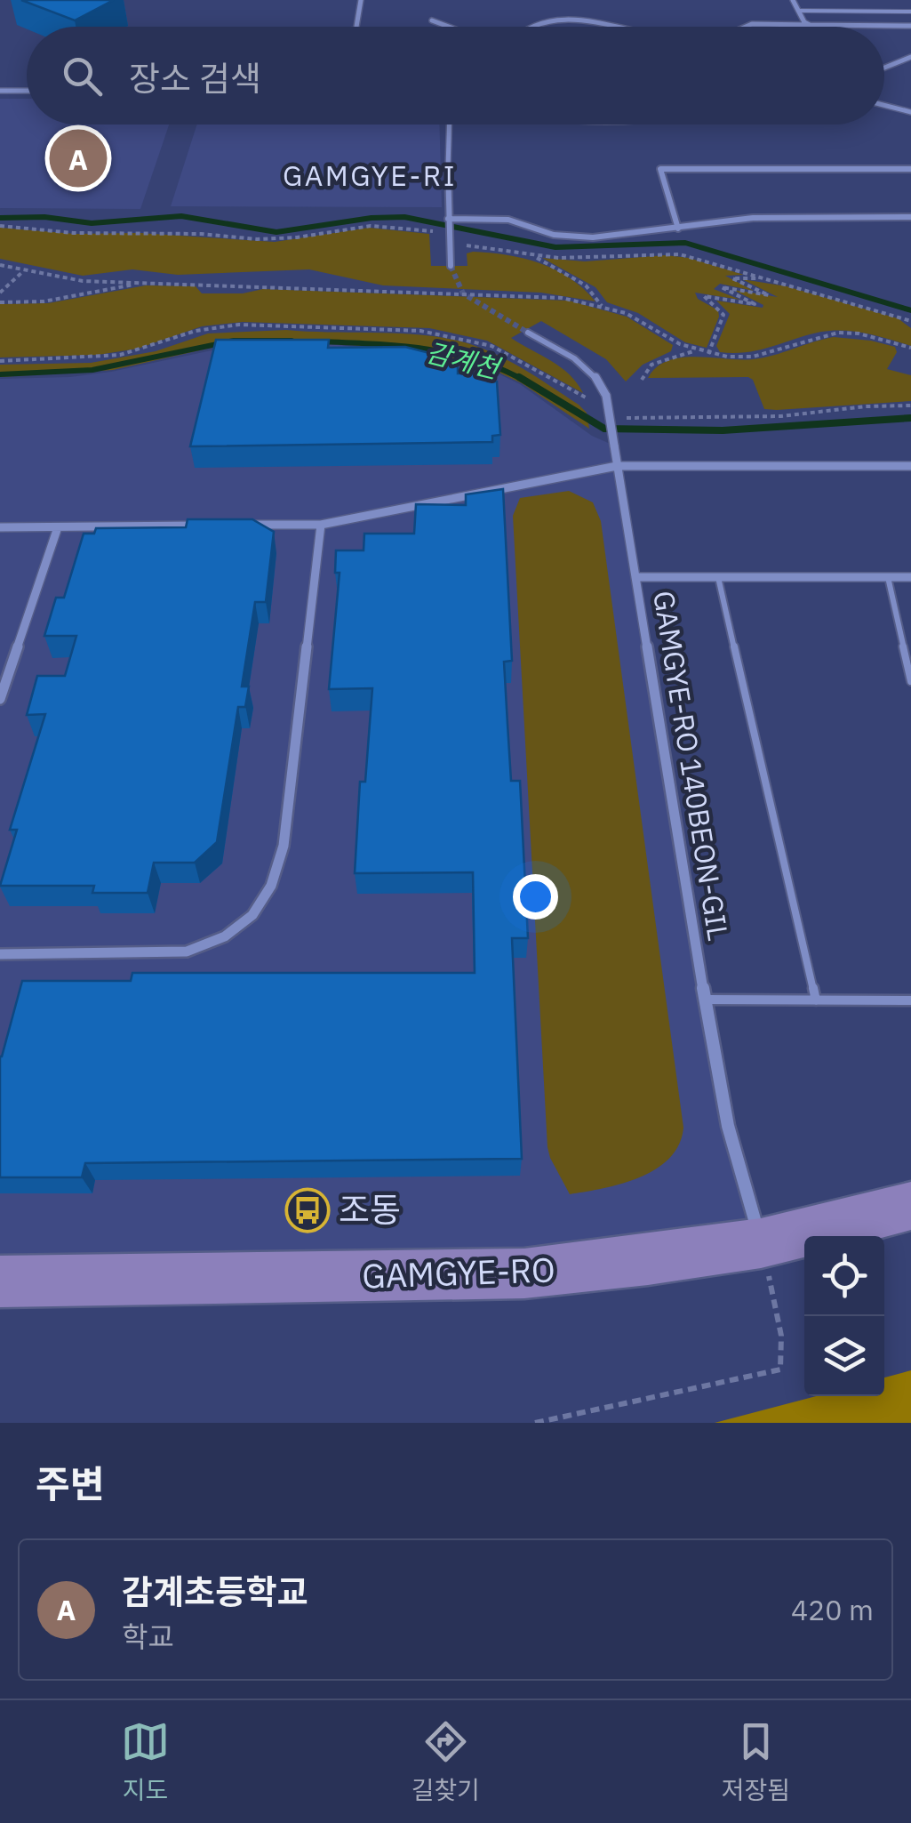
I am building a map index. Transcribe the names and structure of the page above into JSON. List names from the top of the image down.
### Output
{
  "streets": {
    "main road": ["GAMGYE-RO"],
    "street": ["GAMGYE-RO 140BEON-GIL"]
  },
  "crossings": [
    ["GAMGYE-RO 140BEON-GIL", "GAMGYE-RO"]
  ],
  "districts": ["GAMGYE-RI"],
  "water": ["감계천"],
  "places": {
    "bus stop": ["조동"]
  },
  "page": {
    "search": "장소 검색",
    "pins": "A",
    "heading": "주변",
    "list": [
      {
        "mark": "A",
        "name": "감계초등학교",
        "note": "학교",
        "value": "420 m"
      }
    ],
    "nav": ["지도", "길찾기", "저장됨"]
  }
}
